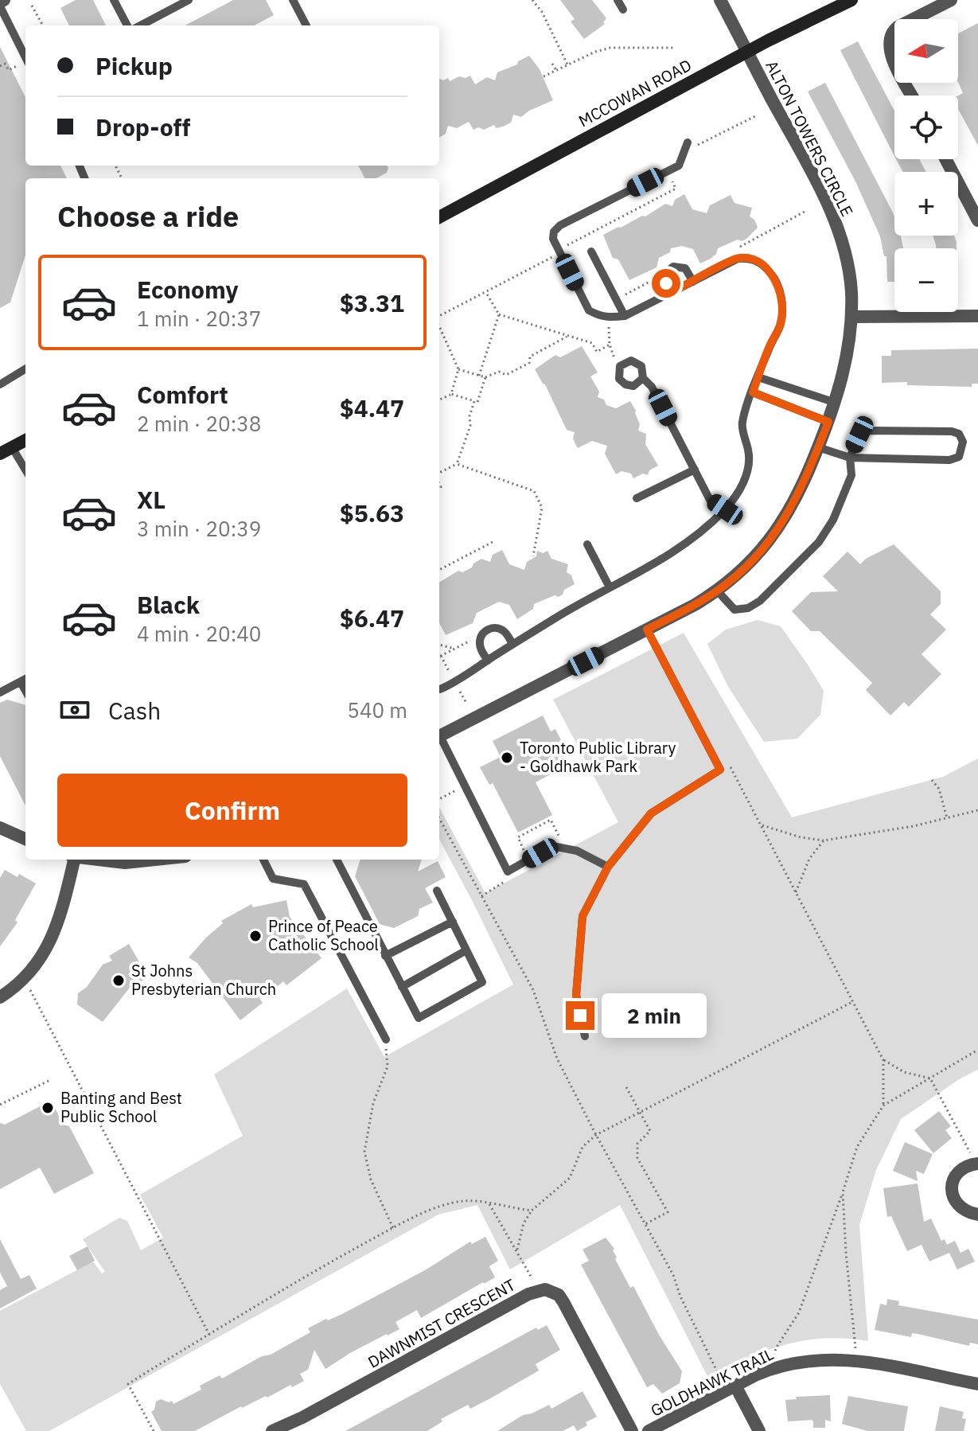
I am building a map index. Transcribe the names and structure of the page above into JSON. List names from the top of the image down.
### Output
{
  "streets": {
    "main road": ["MCCOWAN ROAD"],
    "street": ["ALTON TOWERS CIRCLE", "DAWNMIST CRESCENT", "GOLDHAWK TRAIL"]
  },
  "crossings": [
    ["MCCOWAN ROAD", "ALTON TOWERS CIRCLE"]
  ],
  "places": [
    "Toronto Public Library - Goldhawk Park",
    "Prince of Peace Catholic School",
    "St Johns Presbyterian Church",
    "Banting and Best Public School"
  ],
  "north": "left",
  "page": {
    "map_buttons": ["+", "−"],
    "banner": ["Pickup", "Drop-off"],
    "heading": "Choose a ride",
    "list": [
      {
        "name": "Economy",
        "note": "1 min · 20:37",
        "value": "$3.31"
      },
      {
        "name": "Comfort",
        "note": "2 min · 20:38",
        "value": "$4.47"
      },
      {
        "name": "XL",
        "note": "3 min · 20:39",
        "value": "$5.63"
      },
      {
        "name": "Black",
        "note": "4 min · 20:40",
        "value": "$6.47"
      }
    ],
    "pay": ["Cash", "540 m"],
    "buttons": "Confirm",
    "bubble": "2 min"
  }
}
